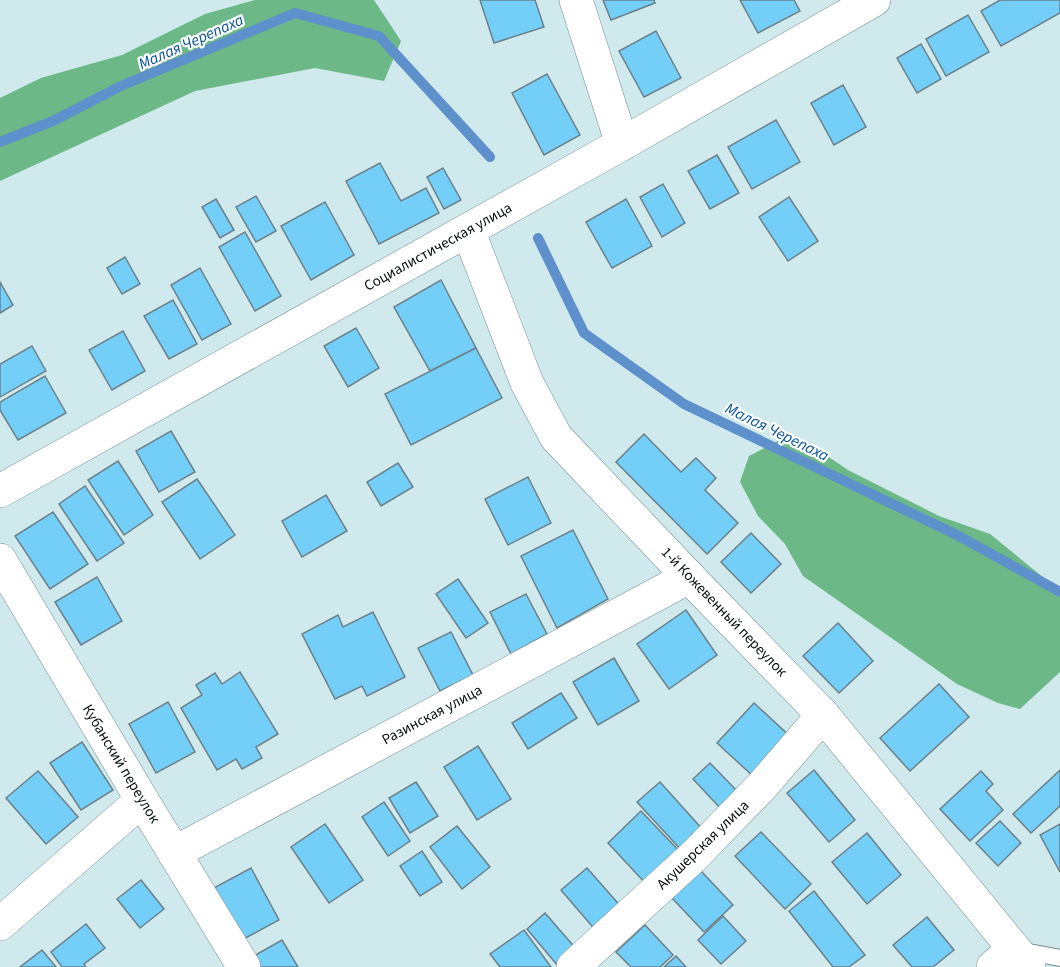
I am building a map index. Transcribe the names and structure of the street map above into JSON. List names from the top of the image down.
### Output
{
  "streets": {
    "street": [
      "Социалистическая улица",
      "1-й Кожевенный переулок",
      "Разинская улица",
      "Кубанский переулок",
      "Акушерская улица"
    ]
  },
  "crossings": [
    ["Социалистическая улица", "1-й Кожевенный переулок"],
    ["1-й Кожевенный переулок", "Разинская улица"],
    ["1-й Кожевенный переулок", "Акушерская улица"],
    ["Разинская улица", "Кубанский переулок"]
  ],
  "water": ["Малая Черепаха"]
}
